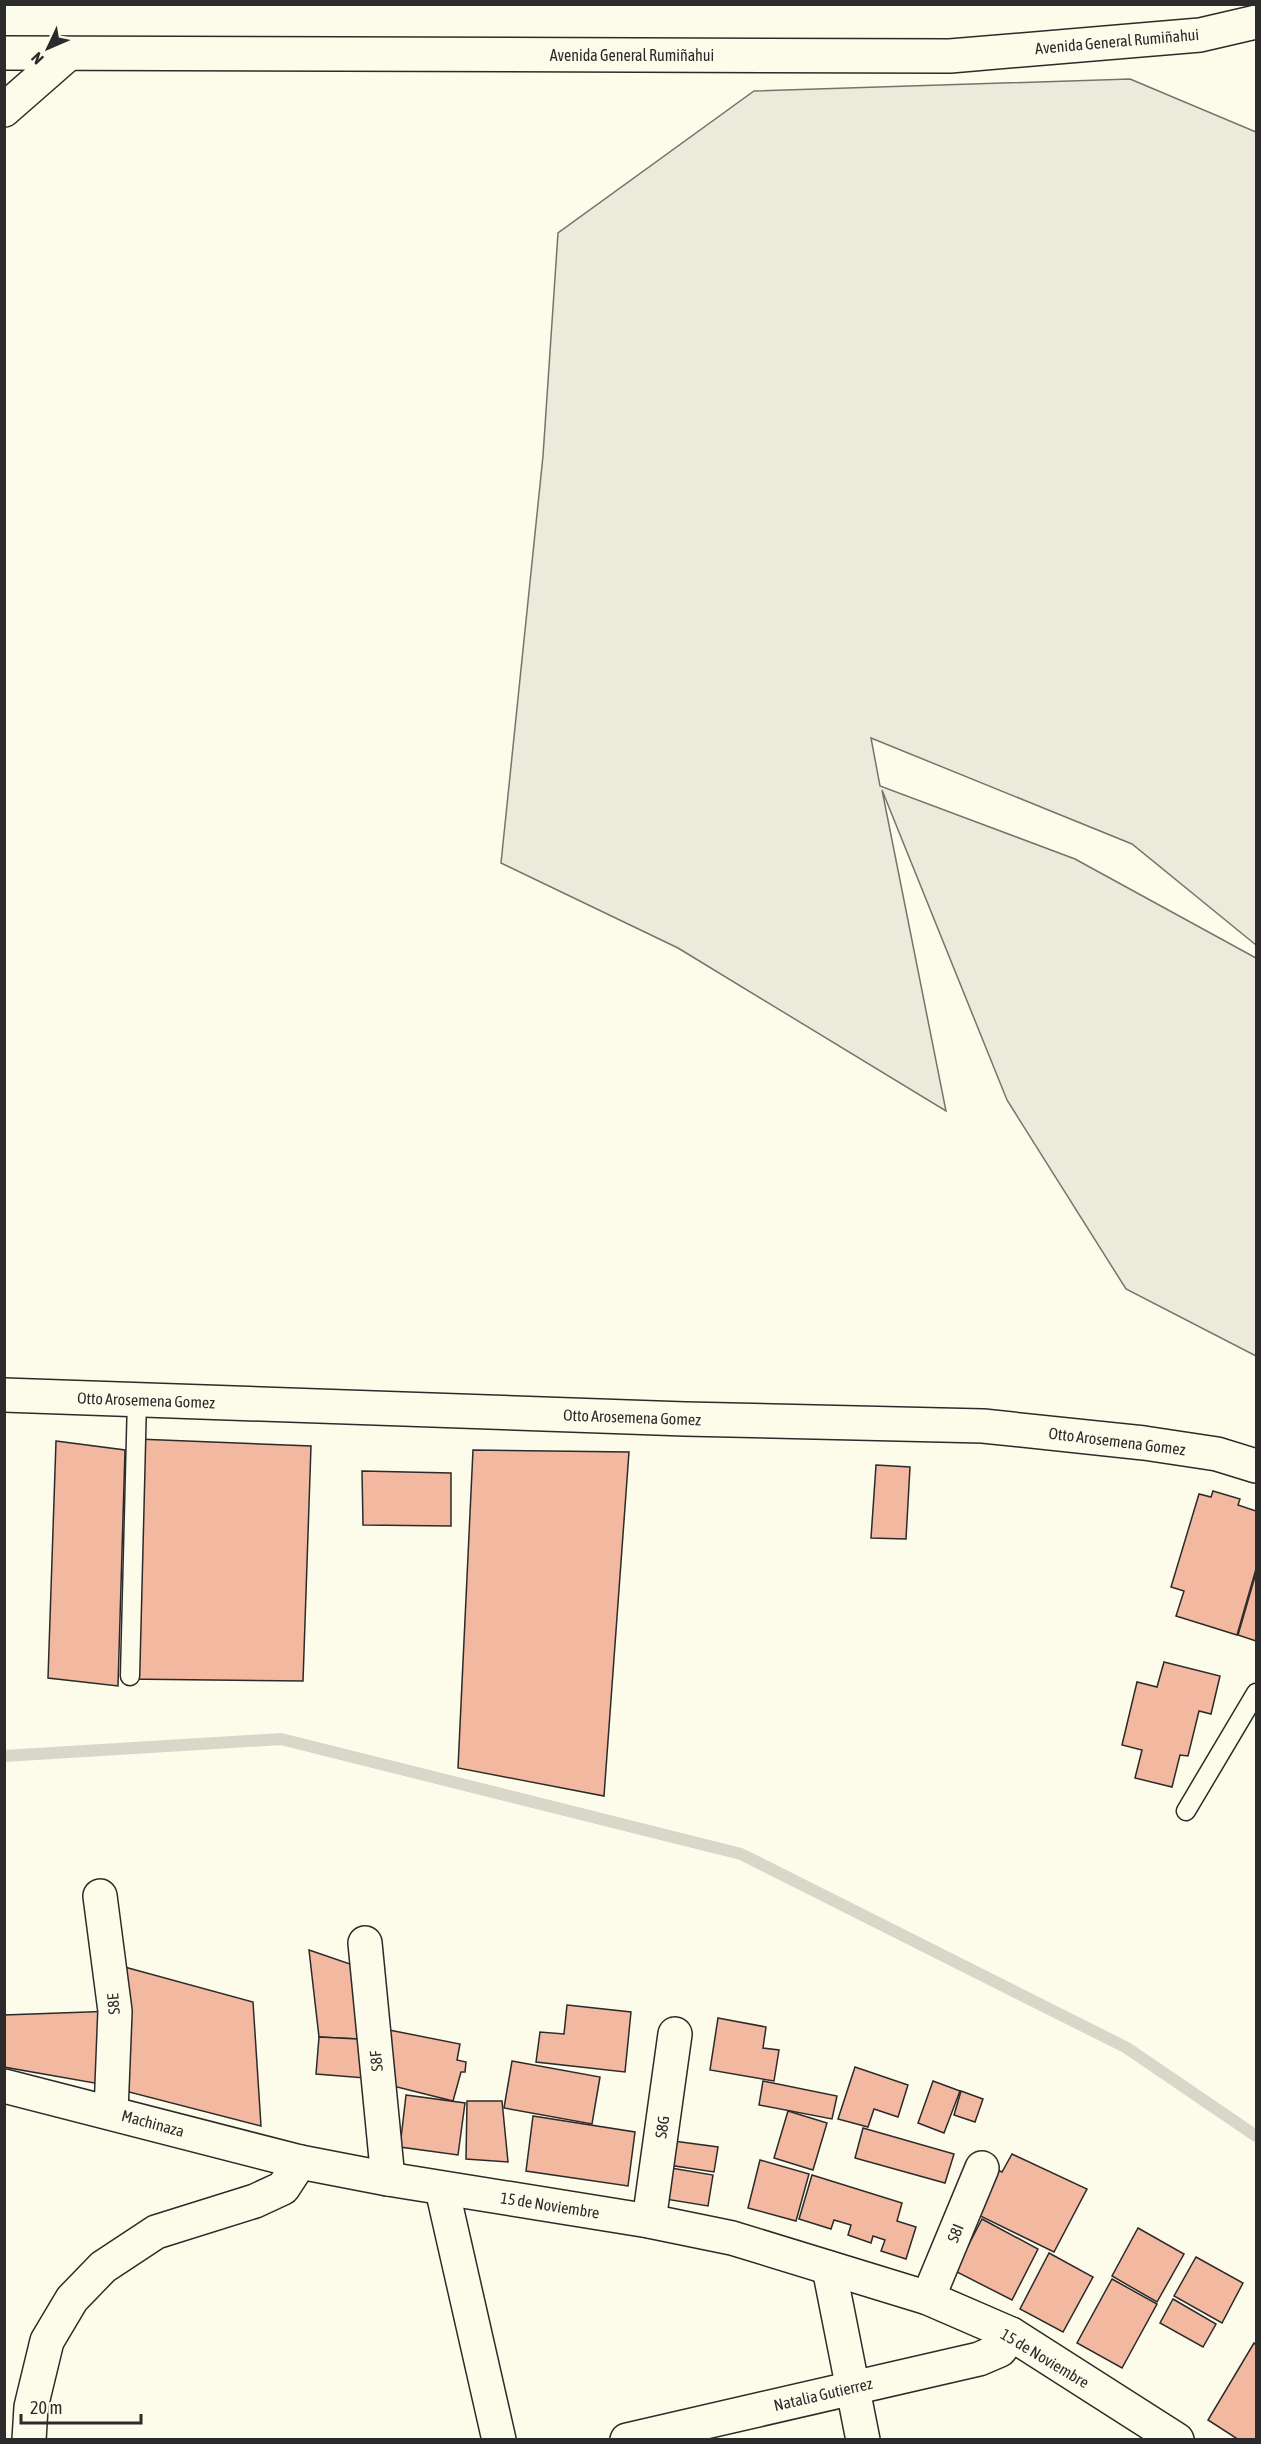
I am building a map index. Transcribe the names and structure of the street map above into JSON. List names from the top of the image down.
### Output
{
  "streets": {
    "street": [
      "Avenida General Rumiñahui",
      "Otto Arosemena Gomez",
      "S8E",
      "S8F",
      "Machinaza",
      "S8G",
      "15 de Noviembre",
      "S8I",
      "Natalia Gutierrez"
    ]
  },
  "crossings": [
    ["S8E", "Machinaza"],
    ["S8F", "15 de Noviembre"],
    ["Machinaza", "15 de Noviembre"],
    ["S8G", "15 de Noviembre"],
    ["15 de Noviembre", "S8I"],
    ["15 de Noviembre", "Natalia Gutierrez"]
  ],
  "scale_bar": "20 m",
  "north": "bottom left"
}
